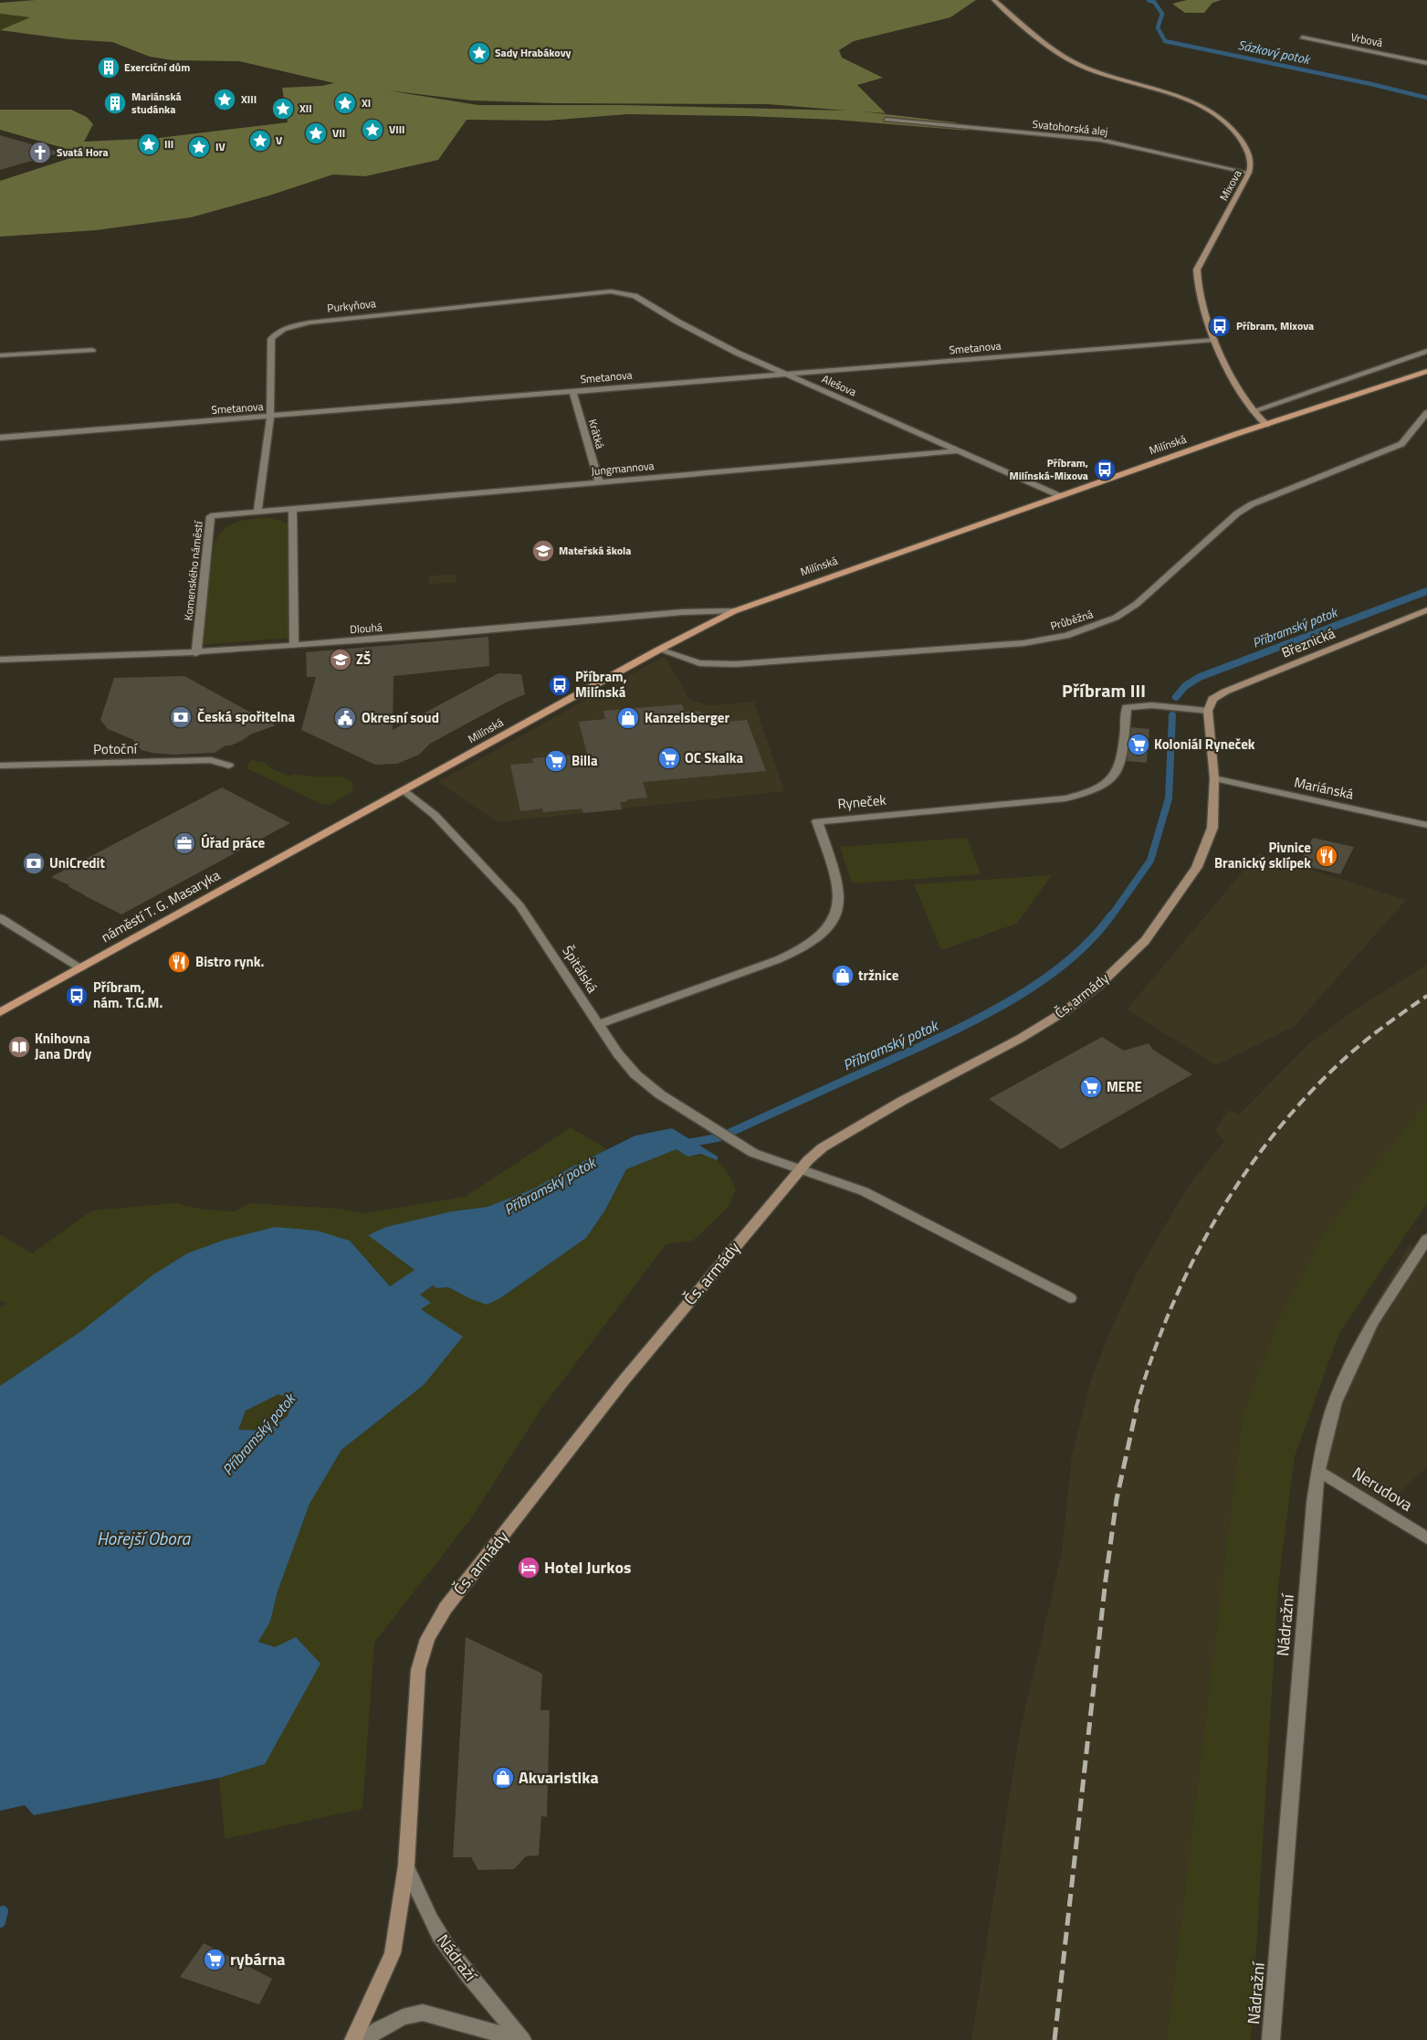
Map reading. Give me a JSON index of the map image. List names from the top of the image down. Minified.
{"streets":{"main road":["Milínská","náměstí T. G. Masaryka"],"street":["Vrbová","Svatohorská alej","Mixova","Purkyňova","Smetanova","Alešova","Krátká","Jungmannova","Komenského náměstí","Průběžná","Dlouhá","Březnická","Potoční","Mariánská","Ryneček","Špitálská","Čs. armády","Nerudova","Nádražní","Nádraží"]},"crossings":[["Svatohorská alej","Mixova"],["Mixova","Smetanova"],["Mixova","Milínská"],["Purkyňova","Smetanova"],["Purkyňova","Alešova"],["Purkyňova","Komenského náměstí"],["Smetanova","Alešova"],["Smetanova","Krátká"],["Alešova","Milínská"],["Alešova","Jungmannova"],["Krátká","Jungmannova"],["Milínská","Průběžná"],["Milínská","Dlouhá"],["Milínská","náměstí T. G. Masaryka"],["Milínská","Špitálská"],["Jungmannova","Komenského náměstí"],["Komenského náměstí","Dlouhá"],["Březnická","Ryneček"],["Březnická","Čs. armády"],["Mariánská","Čs. armády"],["Ryneček","Špitálská"],["Ryneček","Čs. armády"],["Špitálská","Čs. armády"],["Čs. armády","Nádraží"],["Nerudova","Nádražní"]],"districts":["Příbram III"],"water":["Sázkový potok","Příbramský potok","Hořejší Obora"],"places":{"place":["Sady Hrabákovy","XIII","XI","XII","VIII","VII","V","III","IV"],"building":["Exerciční dům","Mariánská studánka"],"church":["Svatá Hora"],"bus stop":["Příbram, Mixova","Příbram, Milínská-Mixova","Příbram, Milínská","Příbram, nám. T.G.M."],"school or university":["Mateřská škola","ZŠ"],"bank":["Česká spořitelna","UniCredit"],"public building":["Okresní soud"],"shop":["Kanzelsberger","tržnice","Akvaristika"],"supermarket":["Koloniál Ryneček","OC Skalka","Billa","MERE","rybárna"],"office":["Úřad práce"],"restaurant":["Pivnice Branický sklípek","Bistro rynk."],"library":["Knihovna Jana Drdy"],"hotel":["Hotel Jurkos"]}}
